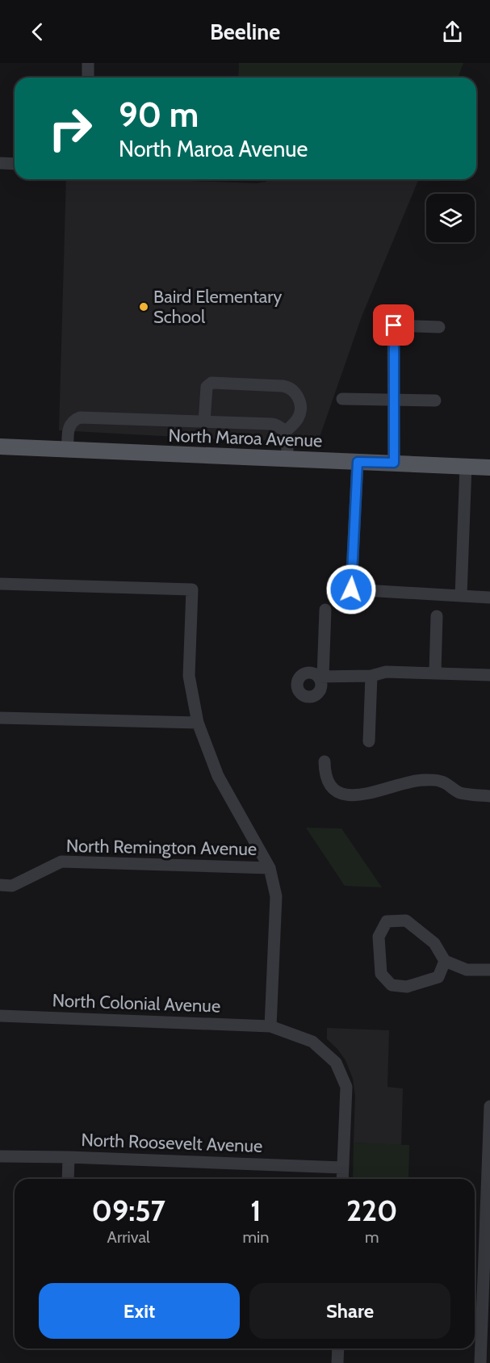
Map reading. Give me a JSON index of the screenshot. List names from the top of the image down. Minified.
{"streets":{"main road":["North Maroa Avenue"],"street":["North Remington Avenue","North Colonial Avenue","North Roosevelt Avenue"]},"crossings":[["North Colonial Avenue","North Roosevelt Avenue"]],"places":["Baird Elementary School"],"page":{"header":"Beeline","turn":["90 m","North Maroa Avenue"],"eta":["09:57","Arrival","1","min","220","m"],"buttons":["Exit","Share"]}}
